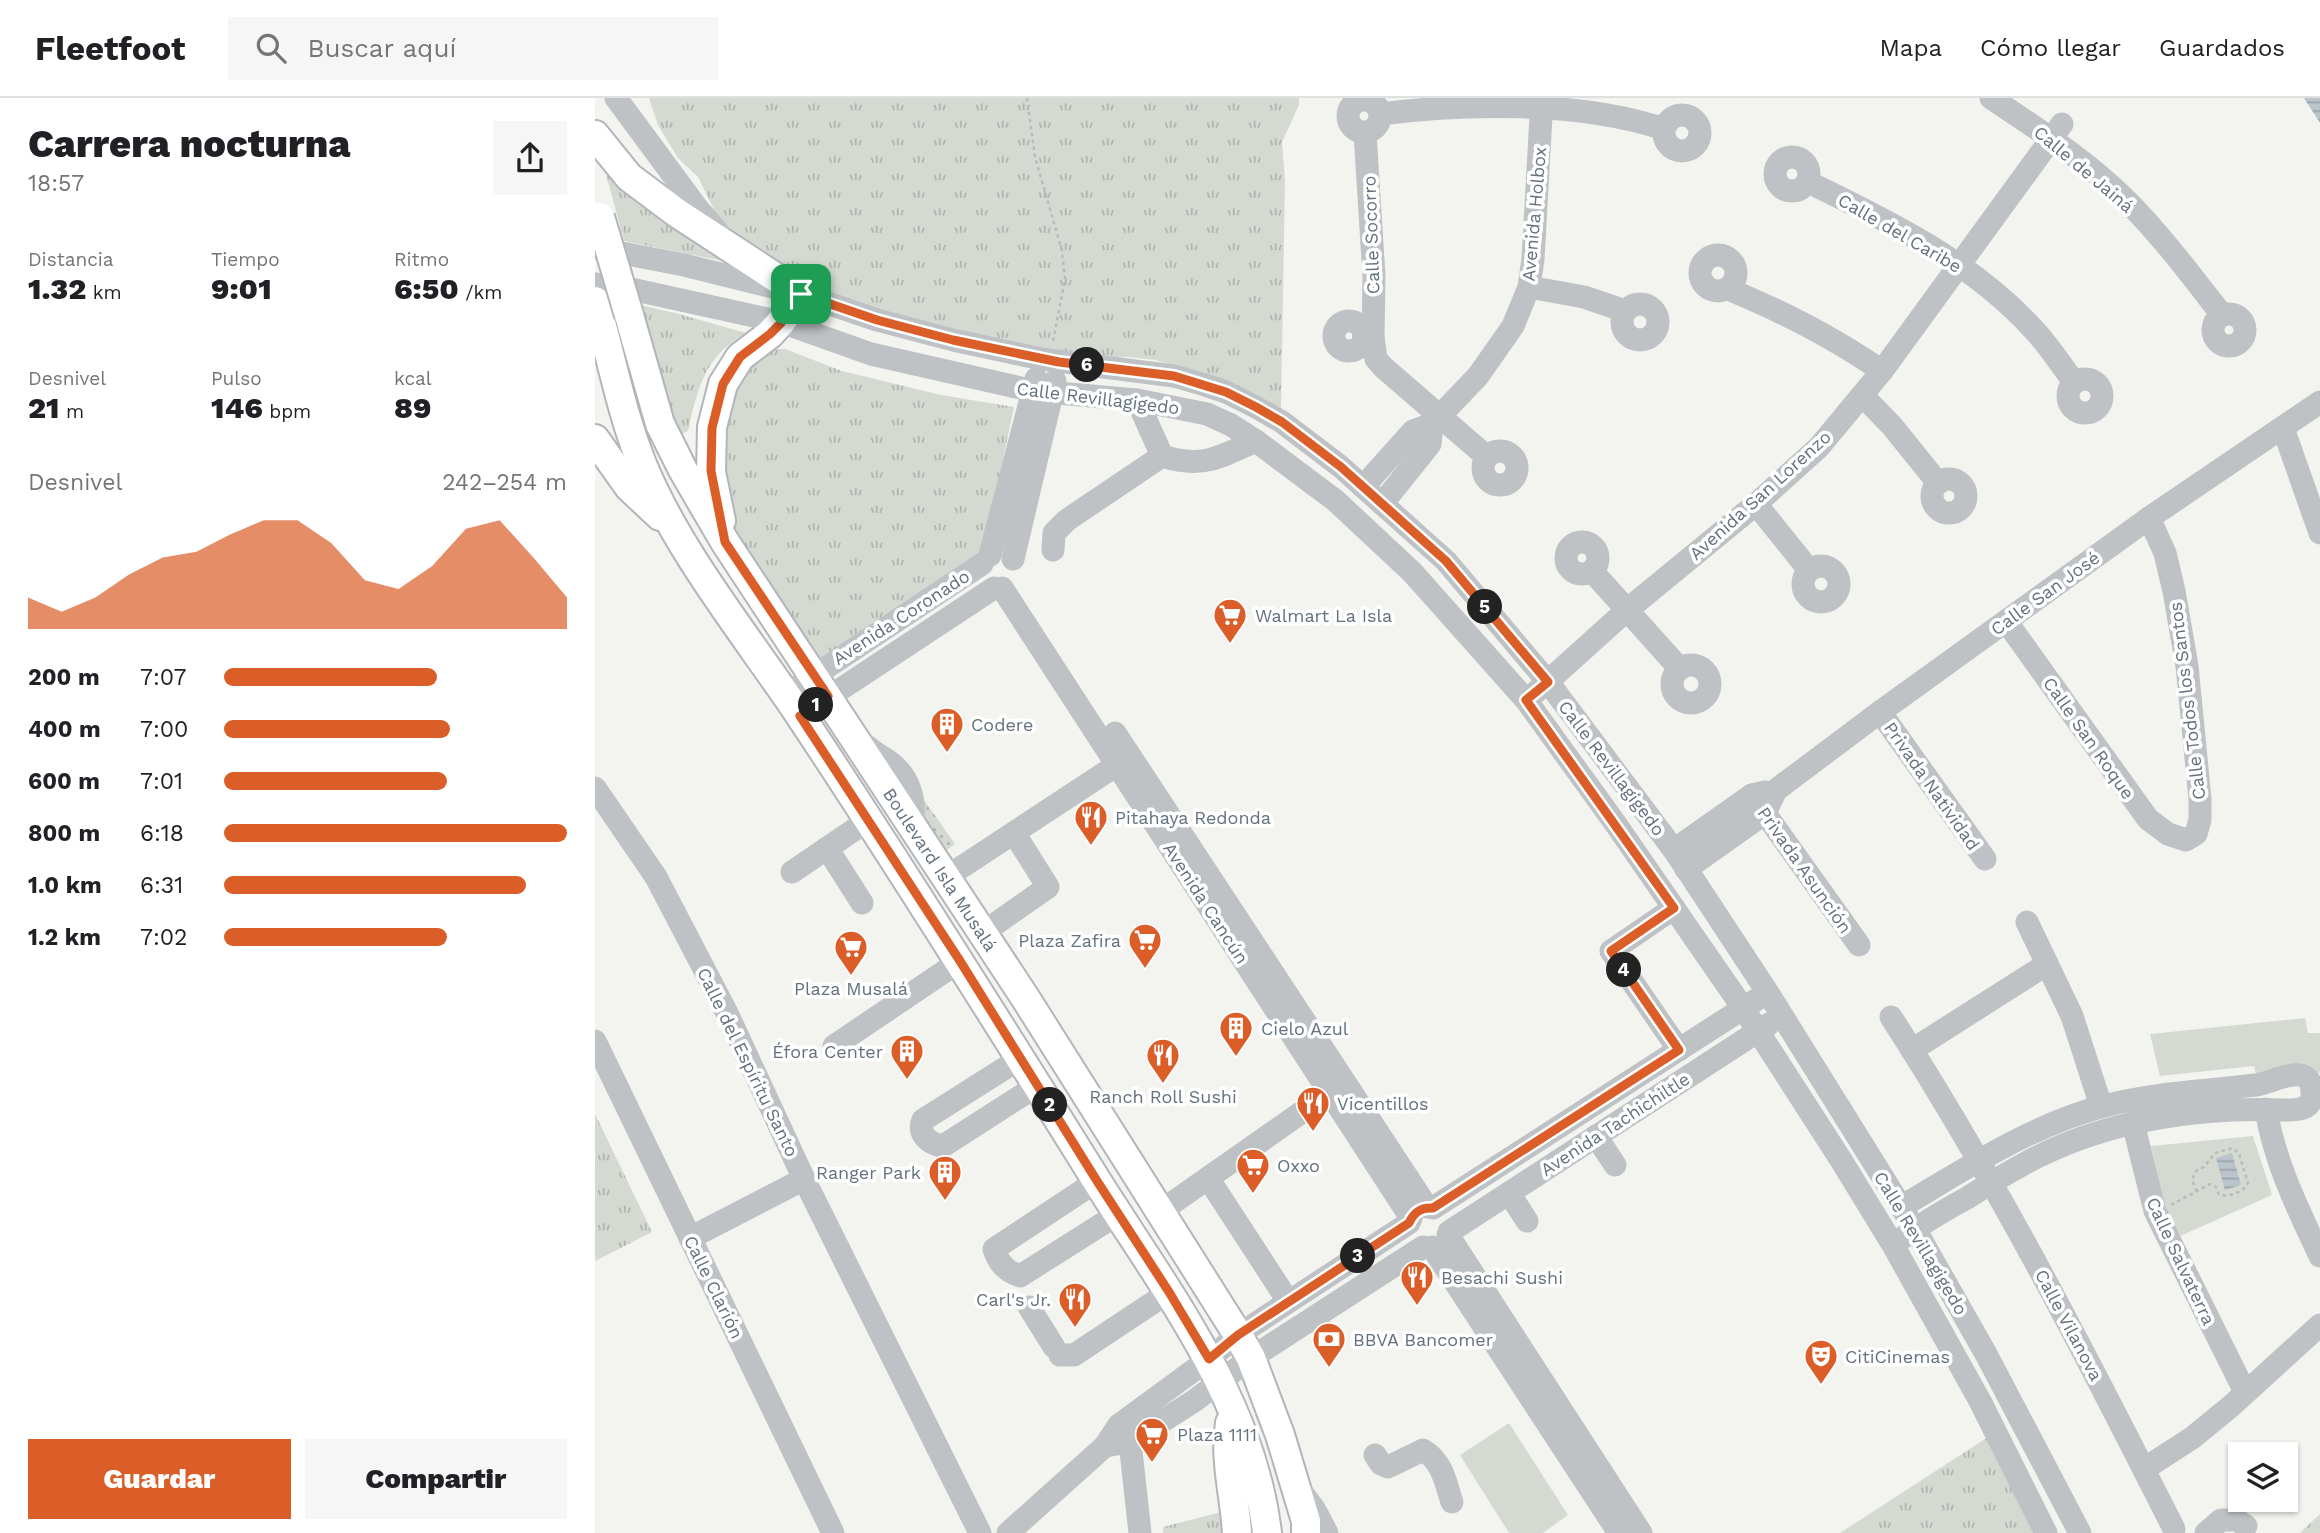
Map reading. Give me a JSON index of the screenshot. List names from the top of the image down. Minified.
{"streets":{"main road":["Boulevard Isla Musalá"],"street":["Calle de Jainá","Avenida Holbox","Calle del Caribe","Calle Socorro","Calle Revillagigedo","Avenida San Lorenzo","Calle San José","Avenida Coronado","Calle Todos los Santos","Calle San Roque","Privada Natividad","Privada Asunción","Avenida Cancún","Calle del Espíritu Santo","Avenida Tachichiltle","Calle Salvaterra","Calle Clarión","Calle Vilanova"]},"crossings":[["Calle de Jainá","Avenida San Lorenzo"],["Avenida Holbox","Calle Socorro"],["Avenida Holbox","Calle Revillagigedo"],["Calle del Caribe","Avenida San Lorenzo"],["Calle Revillagigedo","Avenida San Lorenzo"],["Calle Revillagigedo","Calle San José"],["Calle Revillagigedo","Avenida Tachichiltle"],["Calle San José","Calle Todos los Santos"],["Calle San José","Calle San Roque"],["Calle San José","Privada Natividad"],["Calle San José","Privada Asunción"],["Avenida Coronado","Boulevard Isla Musalá"],["Avenida Coronado","Avenida Cancún"],["Calle Todos los Santos","Calle San Roque"],["Boulevard Isla Musalá","Avenida Tachichiltle"],["Avenida Cancún","Avenida Tachichiltle"]],"places":{"supermarket":["Walmart La Isla","Plaza Zafira","Plaza Musalá","Oxxo","Plaza 1111"],"building":["Codere","Cielo Azul","Éfora Center","Ranger Park"],"restaurant":["Pitahaya Redonda","Ranch Roll Sushi","Vicentillos","Besachi Sushi","Carl's Jr."],"bank":["BBVA Bancomer"],"theatre":["CitiCinemas"]},"page":{"header":"Fleetfoot","search":"Buscar aquí","nav":["Mapa","Cómo llegar","Guardados"],"heading":["Carrera nocturna","18:57"],"stats":[["Distancia","1.32 km"],["Tiempo","9:01"],["Ritmo","6:50 /km"],["Desnivel","21 m"],["Pulso","146 bpm"],["kcal","89"]],"pins":["6","5","1","4","2","3"],"chart":["Desnivel","242–254 m"],"list":[{"name":"200 m","note":"7:07"},{"name":"400 m","note":"7:00"},{"name":"600 m","note":"7:01"},{"name":"800 m","note":"6:18"},{"name":"1.0 km","note":"6:31"},{"name":"1.2 km","note":"7:02"}],"buttons":["Guardar","Compartir"]}}
